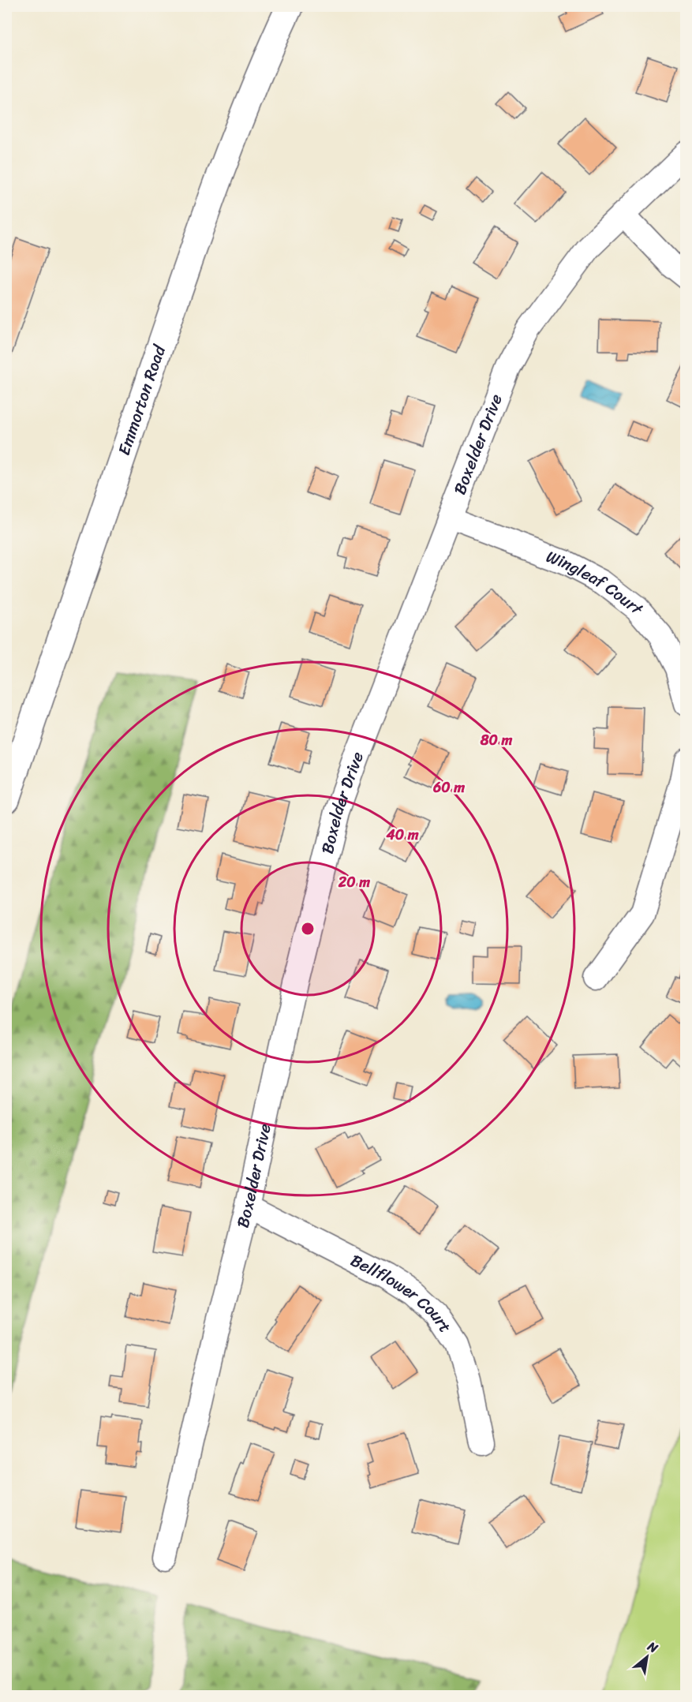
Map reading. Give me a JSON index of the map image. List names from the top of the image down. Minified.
{"streets":{"main road":["Emmorton Road"],"street":["Boxelder Drive","Wingleaf Court","Bellflower Court"]},"crossings":[["Boxelder Drive","Wingleaf Court"],["Boxelder Drive","Bellflower Court"]],"north":"top right","rings":["80 m","60 m","40 m","20 m"]}
